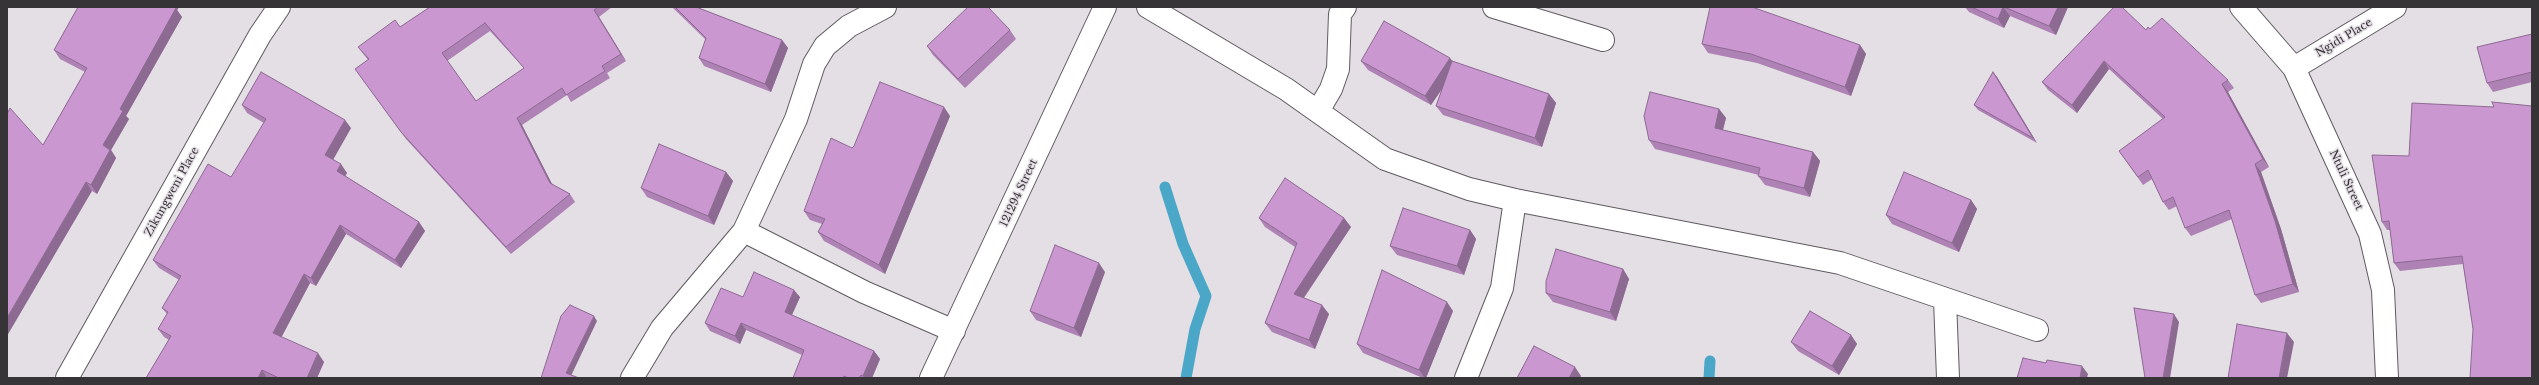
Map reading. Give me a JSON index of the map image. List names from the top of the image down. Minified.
{"streets":{"street":["Ngidi Place","Ntuli Street","Zikungweni Place","121294 Street"]},"crossings":[["Ngidi Place","Ntuli Street"]]}
